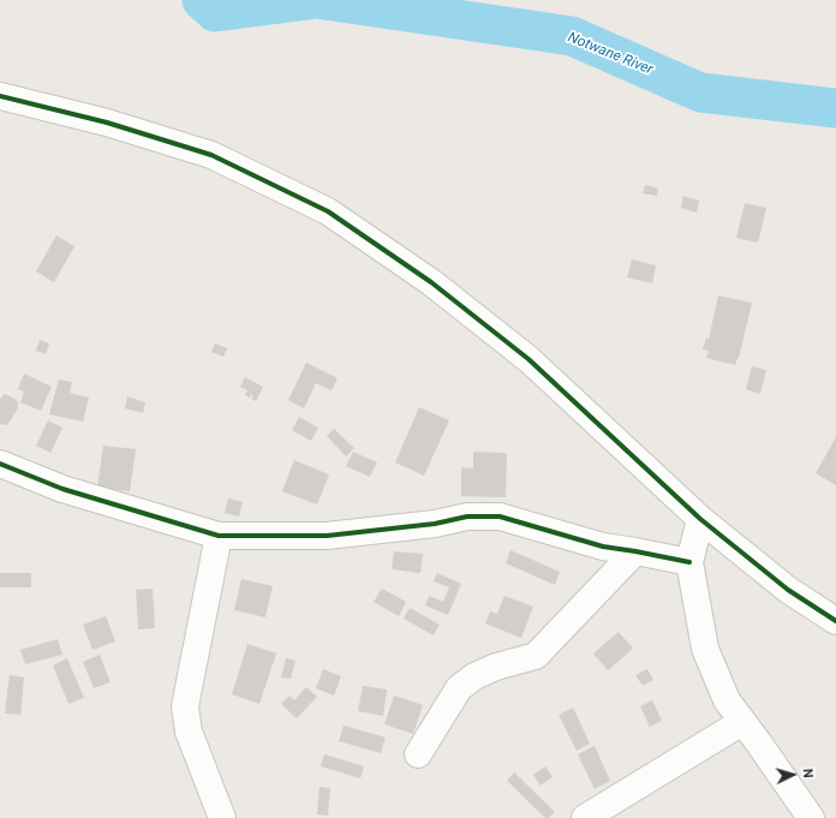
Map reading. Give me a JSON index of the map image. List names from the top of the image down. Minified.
{"water":["Notwane River"],"north":"right"}
